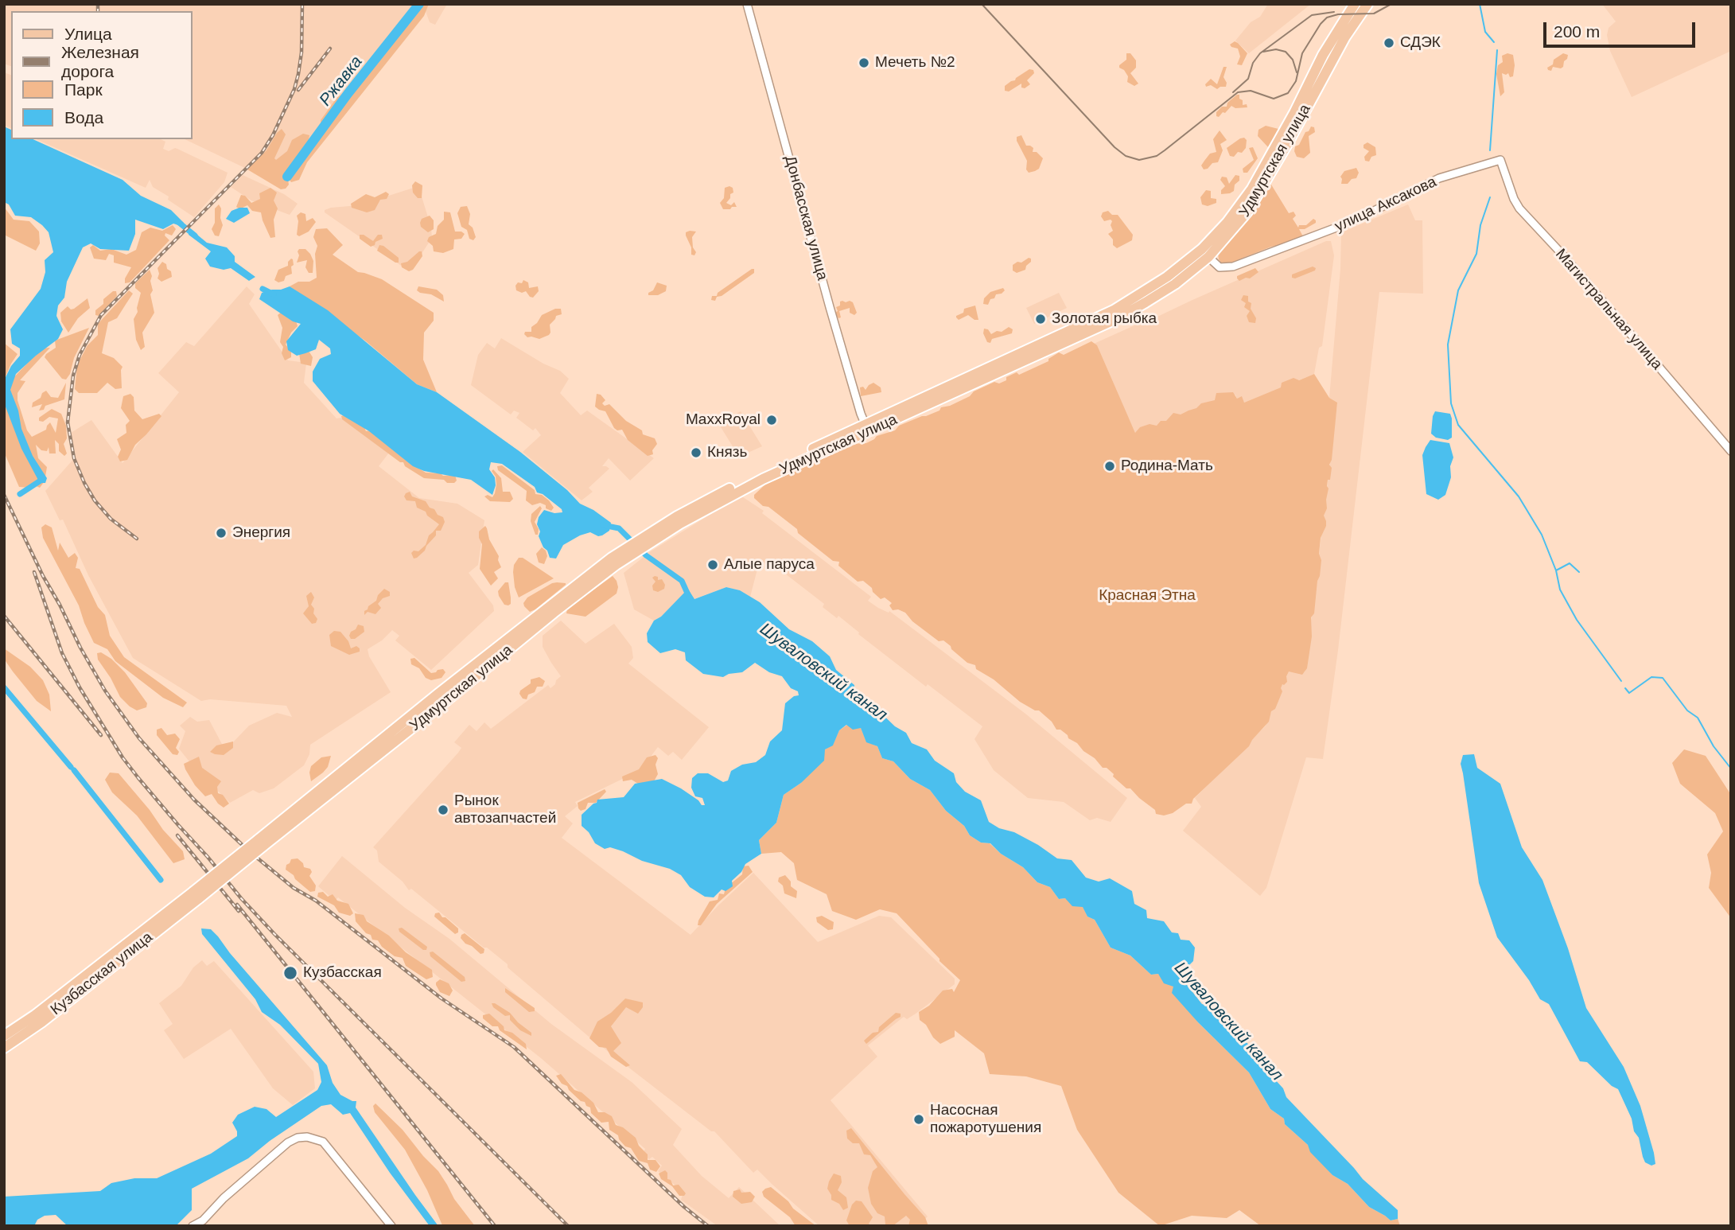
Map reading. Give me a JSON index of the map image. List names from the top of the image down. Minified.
{"streets":{"main road":["Удмуртская улица","Кузбасская улица"],"street":["улица Аксакова","Донбасская улица","Магистральная улица"]},"crossings":[["Удмуртская улица","улица Аксакова"],["Удмуртская улица","Донбасская улица"],["Удмуртская улица","Кузбасская улица"],["улица Аксакова","Магистральная улица"]],"water":["Ржавка","Шуваловский канал"],"parks":["Красная Этна"],"places":["СДЭК","Мечеть №2","Золотая рыбка","MaxxRoyal","Князь","Родина-Мать","Энергия","Алые паруса","Рынок автозапчастей","Кузбасская","Насосная пожаротушения"],"legend":["Улица","Железная дорога","Парк","Вода"],"scale_bar":"200 m"}
